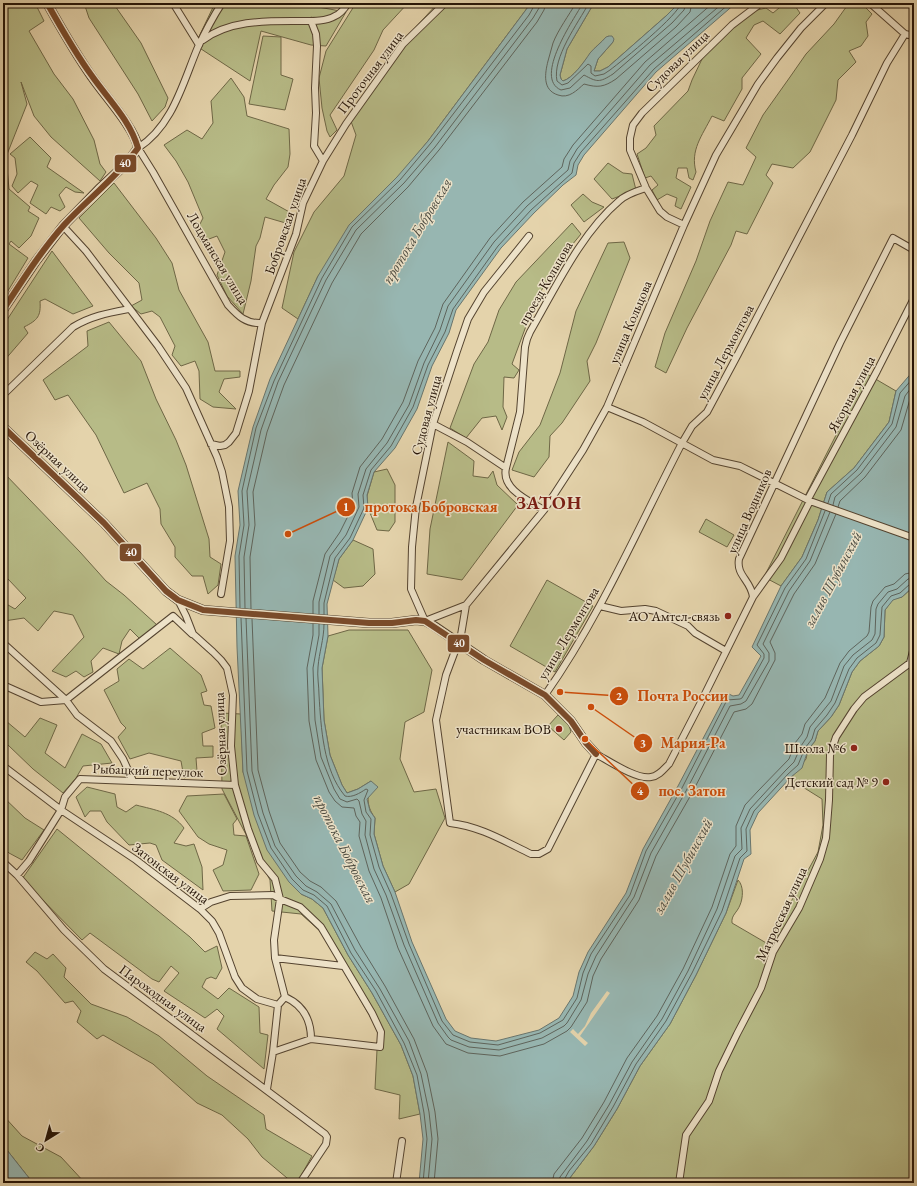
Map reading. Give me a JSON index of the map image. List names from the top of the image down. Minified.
{"streets":{"street":["Судовая улица","Проточная улица","Бобровская улица","Лоцманская улица","проезд Кольцова","улица Кольцова","улица Лермонтова","Якорная улица","Озёрная улица","улица Водников","Рыбацкий переулок","Затонская улица","Матросская улица","Пароходная улица"]},"crossings":[["Судовая улица","проезд Кольцова"],["Судовая улица","улица Кольцова"],["Судовая улица","Озёрная улица"],["Проточная улица","Бобровская улица"],["Бобровская улица","Лоцманская улица"],["улица Кольцова","Озёрная улица"],["Якорная улица","улица Водников"],["Озёрная улица","Рыбацкий переулок"],["Рыбацкий переулок","Затонская улица"],["Рыбацкий переулок","Пароходная улица"]],"districts":["ЗАТОН"],"water":["протока Бобровская","залив Шубинский"],"places":["протока Бобровская","АО Амтел-связь","Почта России","Мария-Ра","участникам ВОВ","пос. Затон","Школа №6","Детский сад № 9"],"lines":["transit line 40"],"north":"bottom left"}
